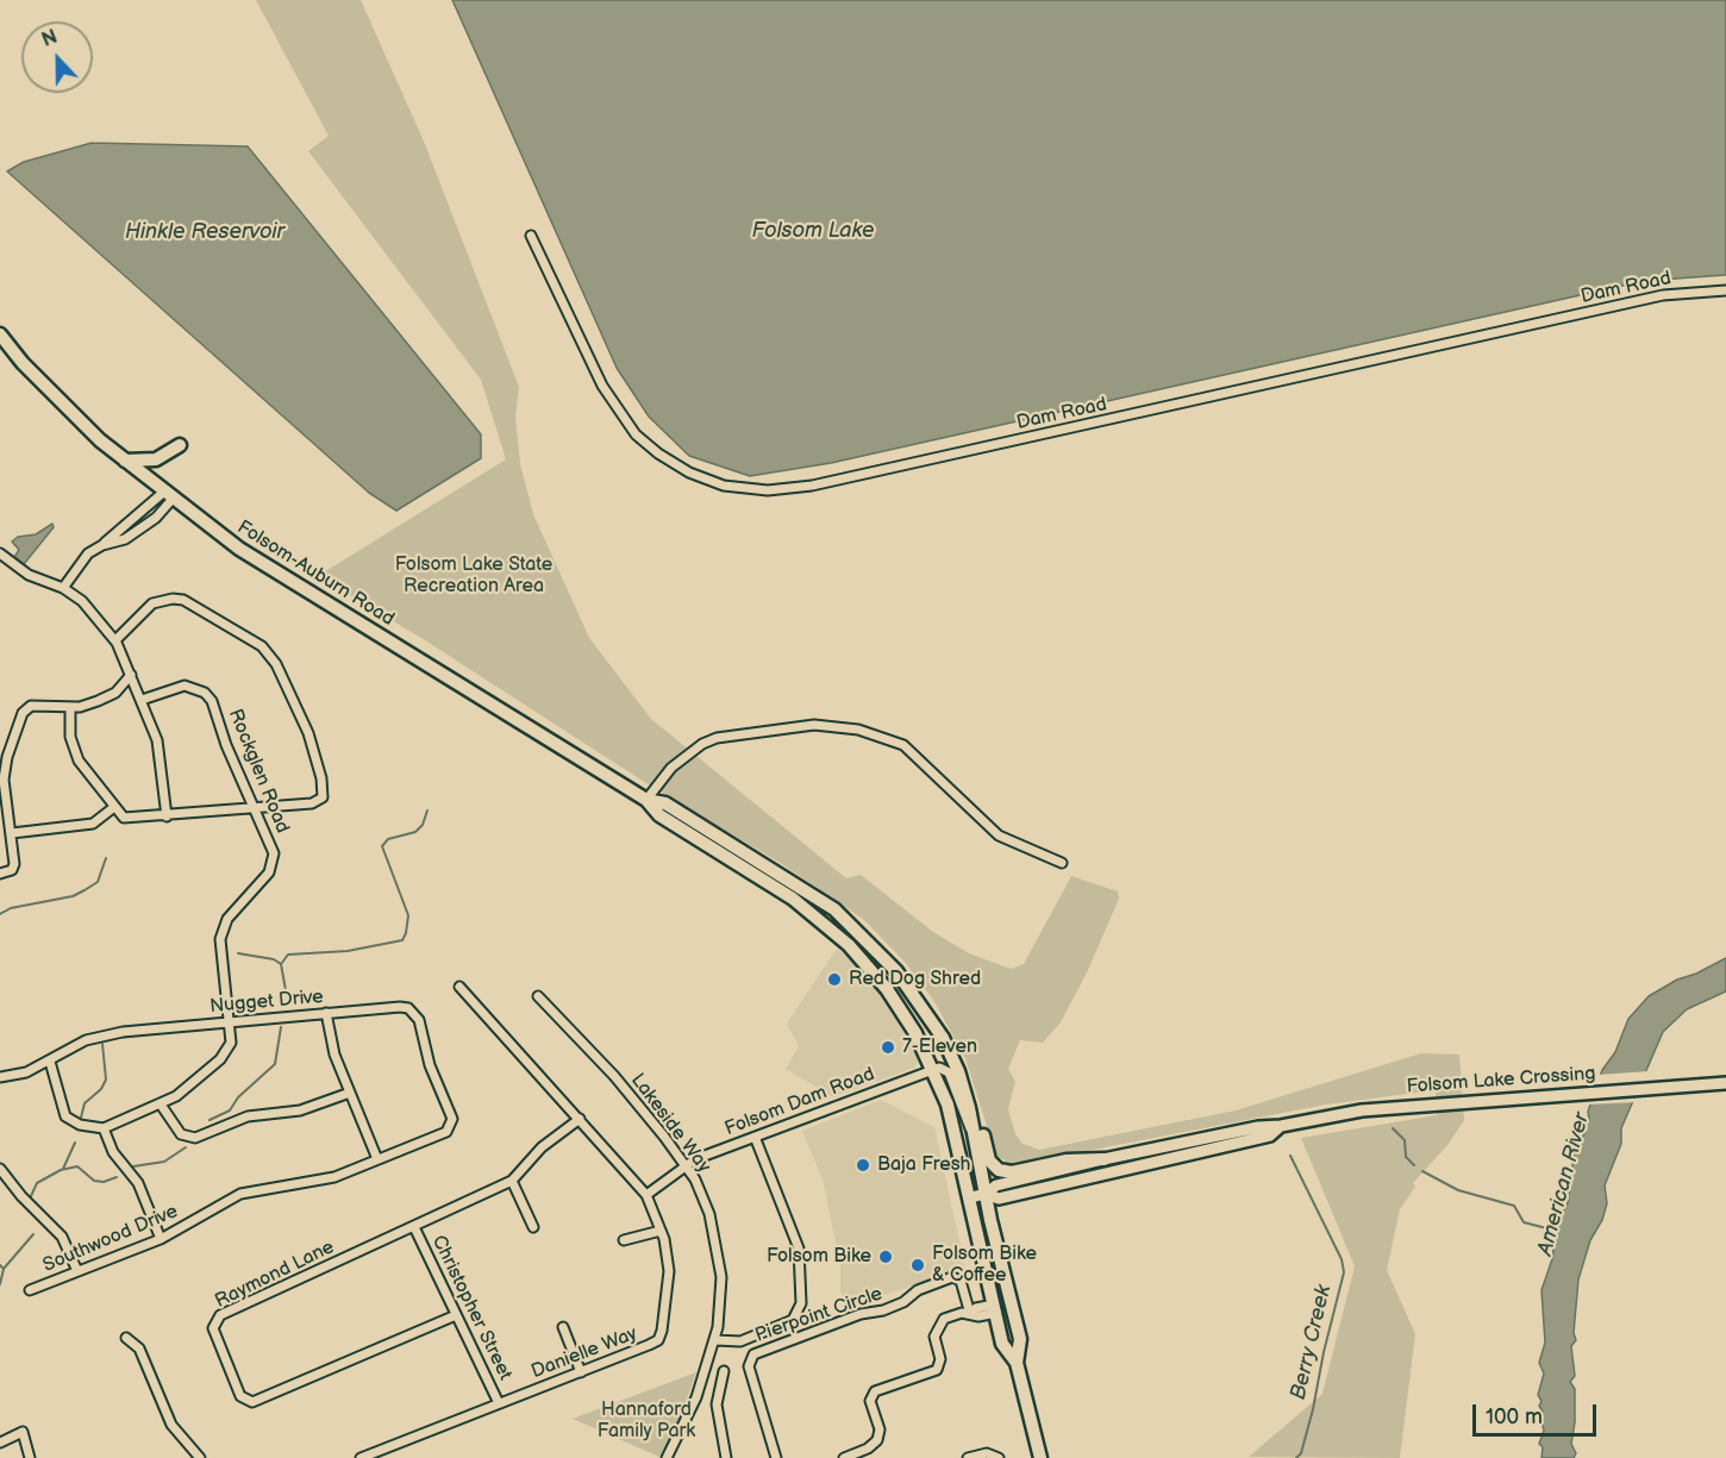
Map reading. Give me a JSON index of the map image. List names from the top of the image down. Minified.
{"streets":{"main road":["Folsom-Auburn Road","Folsom Lake Crossing"],"street":["Dam Road","Rockglen Road","Nugget Drive","Folsom Dam Road","Lakeside Way","Southwood Drive","Raymond Lane","Christopher Street","Pierpoint Circle","Danielle Way"]},"crossings":[["Folsom-Auburn Road","Folsom Lake Crossing"],["Folsom-Auburn Road","Folsom Dam Road"],["Rockglen Road","Nugget Drive"],["Nugget Drive","Southwood Drive"],["Folsom Dam Road","Lakeside Way"],["Folsom Dam Road","Danielle Way"],["Raymond Lane","Christopher Street"],["Raymond Lane","Danielle Way"],["Christopher Street","Danielle Way"]],"water":["Folsom Lake","Hinkle Reservoir","American River","Berry Creek"],"parks":["Folsom Lake State Recreation Area","Hannaford Family Park"],"places":["Red Dog Shred","7-Eleven","Baja Fresh","Folsom Bike","Folsom Bike & Coffee"],"scale_bar":"100 m","north":"top"}
